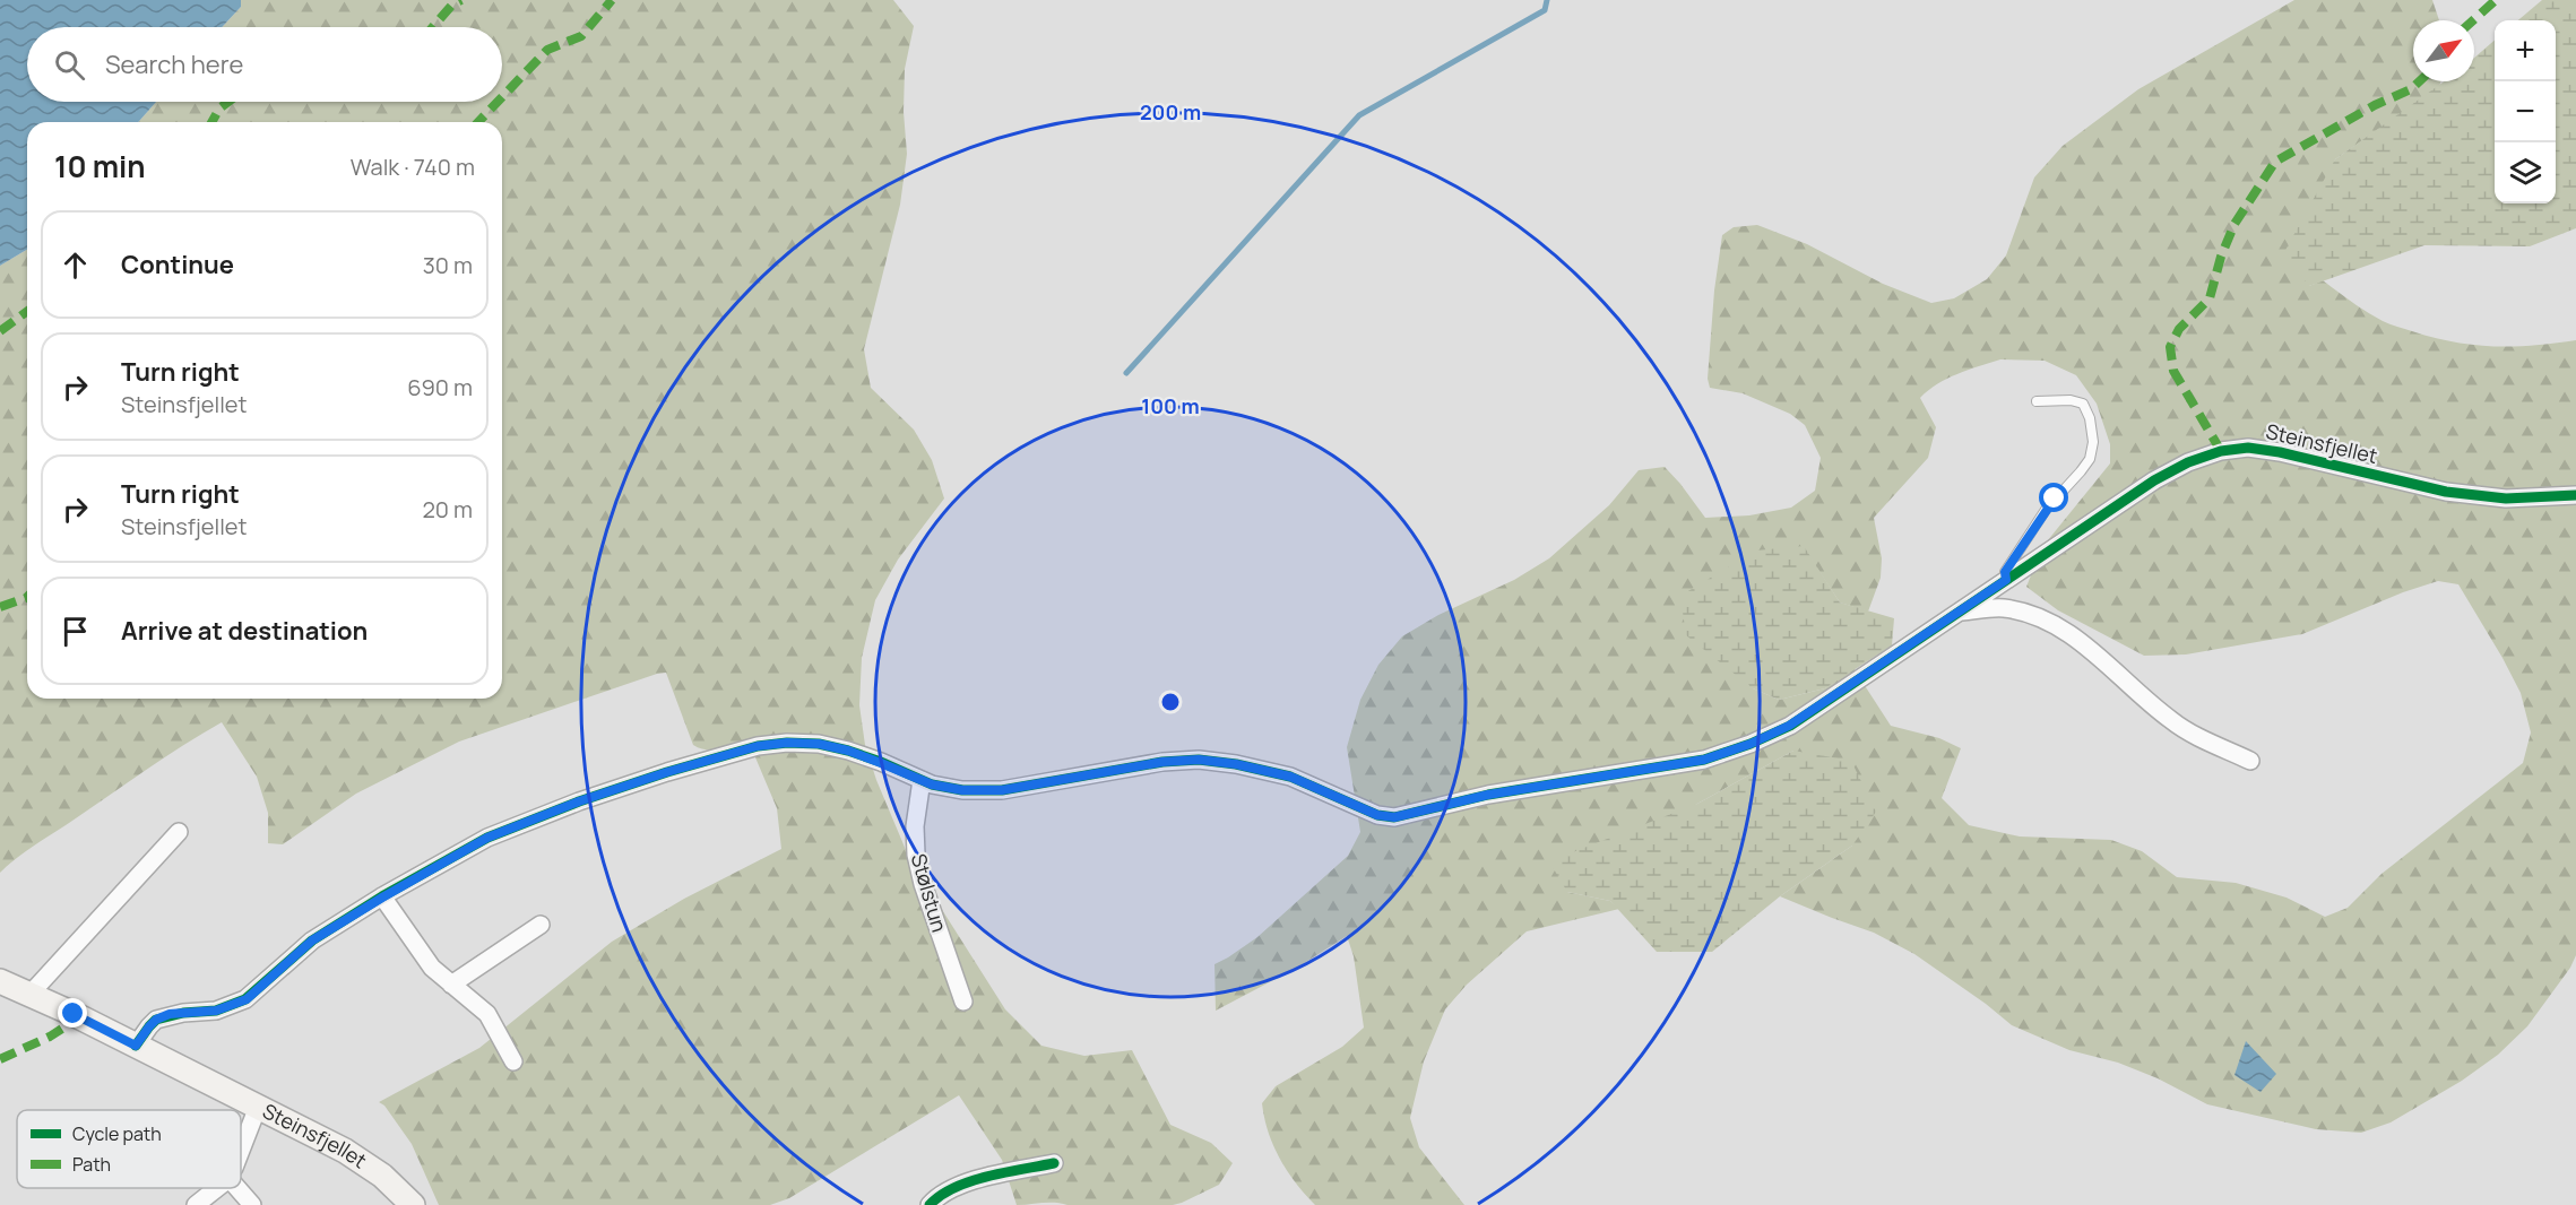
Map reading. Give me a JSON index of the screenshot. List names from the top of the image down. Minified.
{"streets":{"street":["Steinsfjellet","Stølstun"]},"crossings":[["Steinsfjellet","Stølstun"]],"legend":["Cycle path","Path"],"north":"top right","page":{"map_buttons":["+","−"],"search":"Search here","heading":["10 min","Walk · 740 m"],"list":[["Continue","30 m"],["Turn right","Steinsfjellet","690 m"],["Turn right","Steinsfjellet","20 m"],"Arrive at destination"]},"rings":["200 m","100 m"]}
